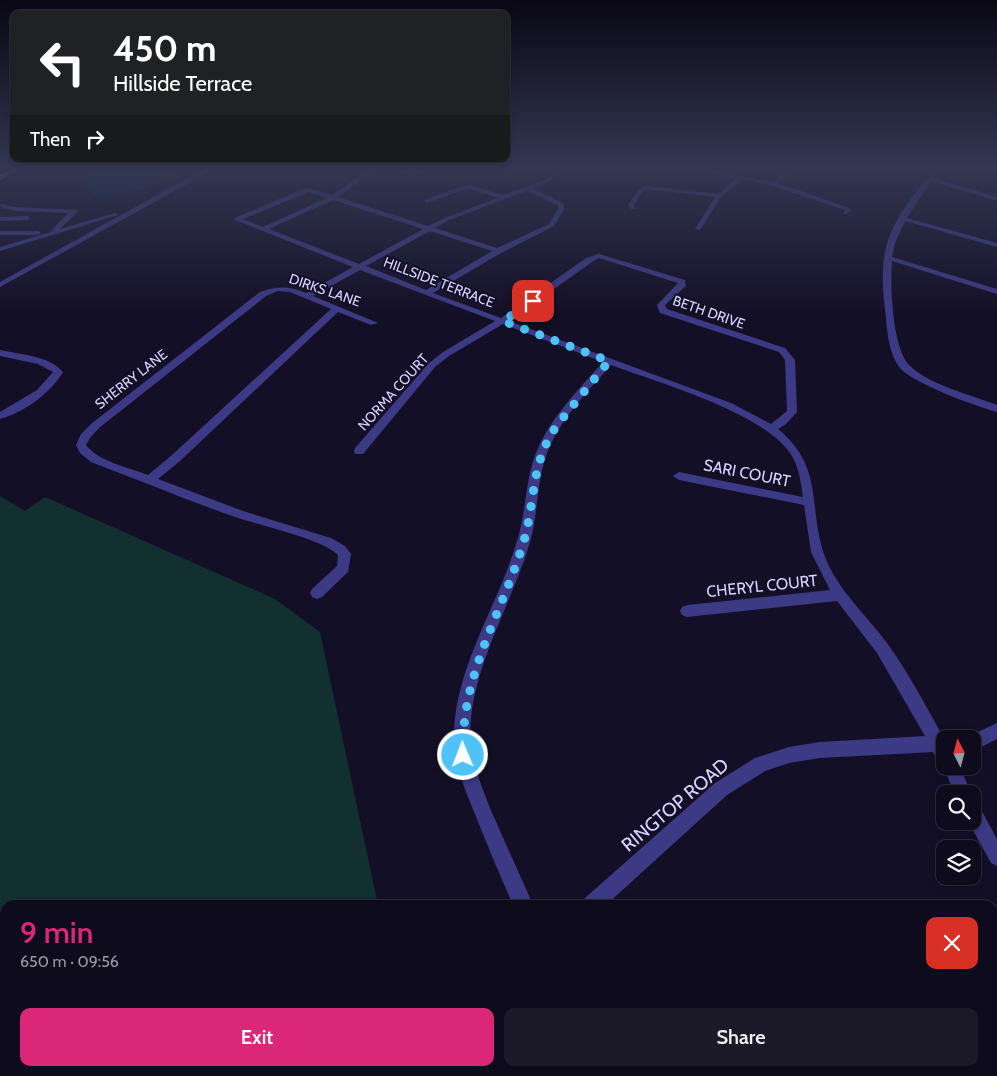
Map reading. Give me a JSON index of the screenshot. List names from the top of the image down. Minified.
{"streets":{"street":["HILLSIDE TERRACE","DIRKS LANE","BETH DRIVE","SHERRY LANE","NORMA COURT","SARI COURT","CHERYL COURT","RINGTOP ROAD"]},"crossings":[["HILLSIDE TERRACE","BETH DRIVE"],["HILLSIDE TERRACE","NORMA COURT"],["HILLSIDE TERRACE","SARI COURT"],["HILLSIDE TERRACE","CHERYL COURT"],["DIRKS LANE","SHERRY LANE"],["BETH DRIVE","NORMA COURT"]],"north":"top","page":{"turn":["450 m","Hillside Terrace"],"then":"Then","heading":["9 min","650 m · 09:56"],"buttons":["Exit","Share"]}}
